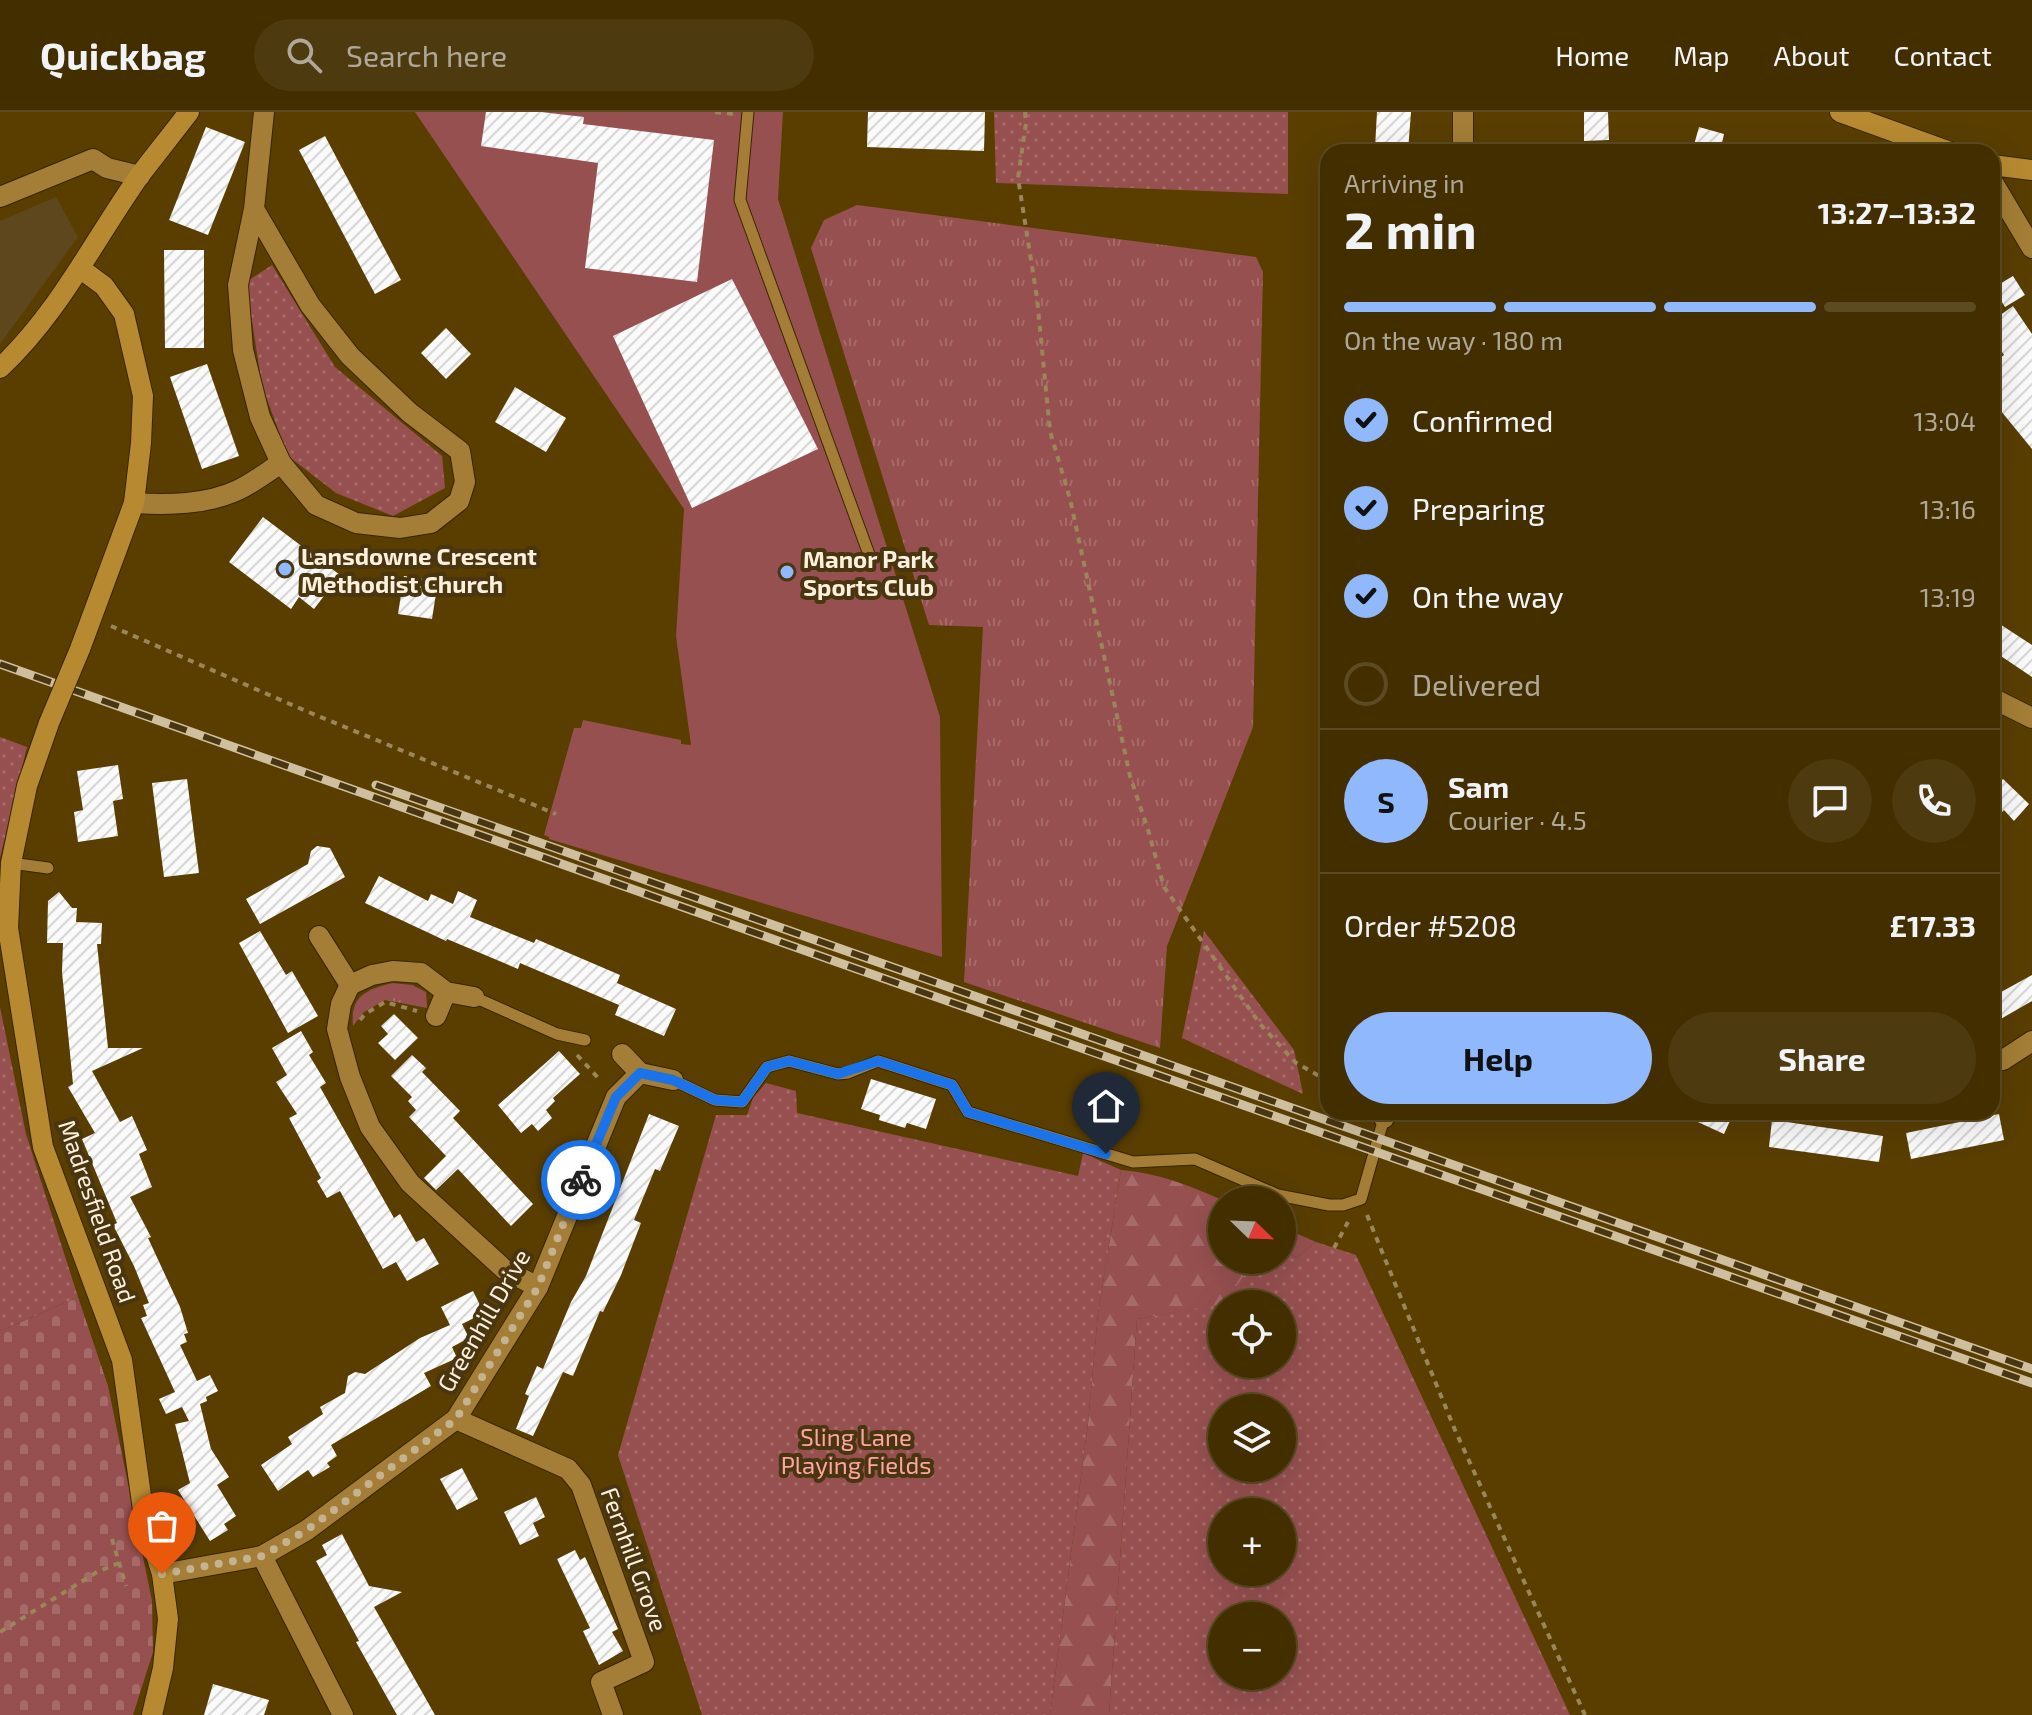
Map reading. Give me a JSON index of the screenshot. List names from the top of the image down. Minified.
{"streets":{"street":["Madresfield Road","Greenhill Drive","Fernhill Grove"]},"crossings":[["Madresfield Road","Greenhill Drive"],["Greenhill Drive","Fernhill Grove"]],"parks":["Sling Lane Playing Fields"],"places":["Lansdowne Crescent Methodist Church","Manor Park Sports Club"],"north":"bottom right","page":{"header":"Quickbag","search":"Search here","nav":["Home","Map","About","Contact"],"heading":["2 min","Arriving in","13:27–13:32"],"panel":["Sam","Courier · 4.5","Order #5208","£17.33"],"bar":"On the way · 180 m","list":[["Confirmed","13:04"],["Preparing","13:16"],["On the way","13:19"],"Delivered"],"round":"S","buttons":["Help","Share"],"map_buttons":["+","−"]}}
